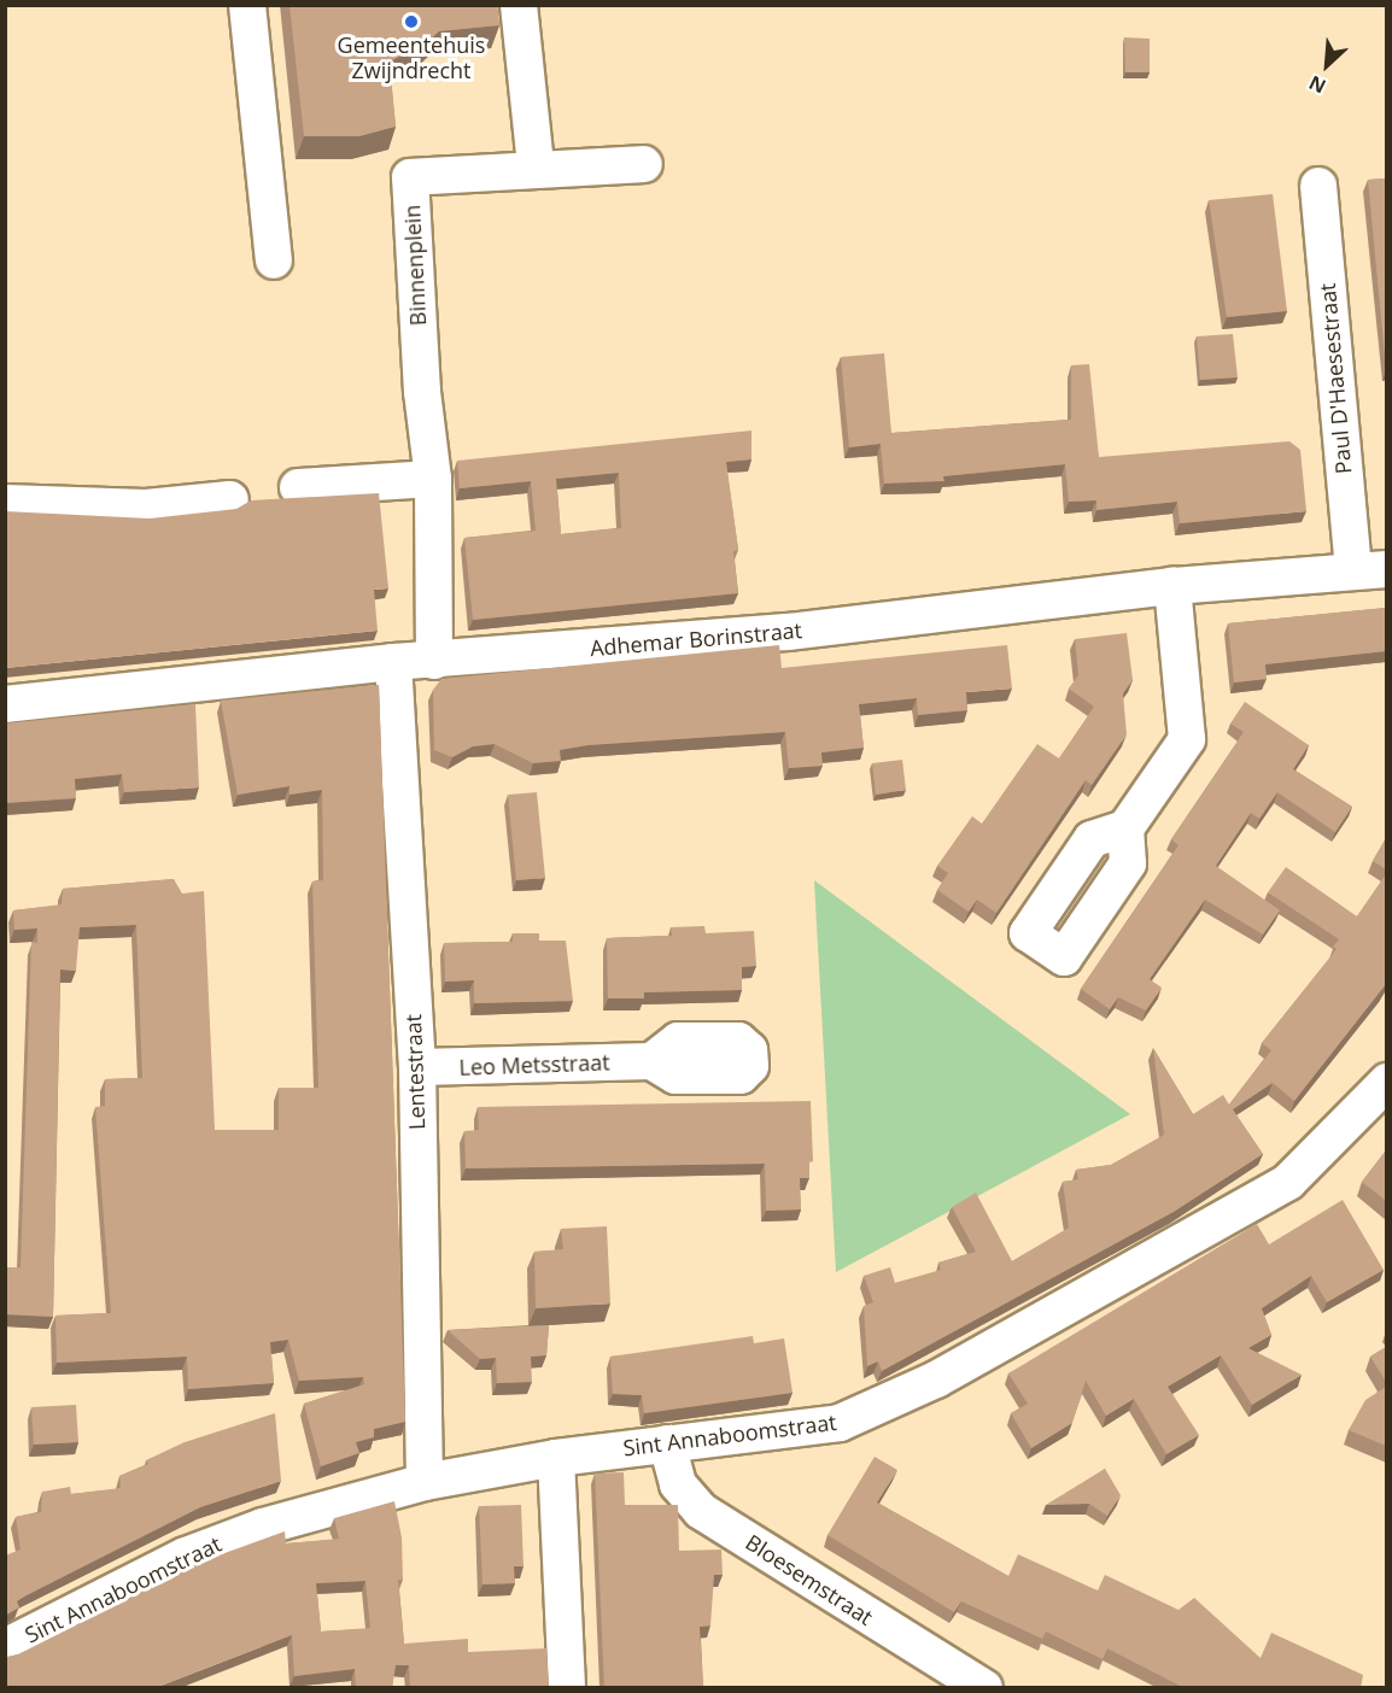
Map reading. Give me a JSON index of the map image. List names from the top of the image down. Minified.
{"streets":{"street":["Binnenplein","Paul D'Haesestraat","Adhemar Borinstraat","Leo Metsstraat","Lentestraat","Sint Annaboomstraat","Bloesemstraat"]},"crossings":[["Binnenplein","Adhemar Borinstraat"],["Paul D'Haesestraat","Adhemar Borinstraat"],["Adhemar Borinstraat","Lentestraat"],["Leo Metsstraat","Lentestraat"],["Lentestraat","Sint Annaboomstraat"],["Sint Annaboomstraat","Bloesemstraat"]],"places":["Gemeentehuis Zwijndrecht"],"north":"bottom left"}
